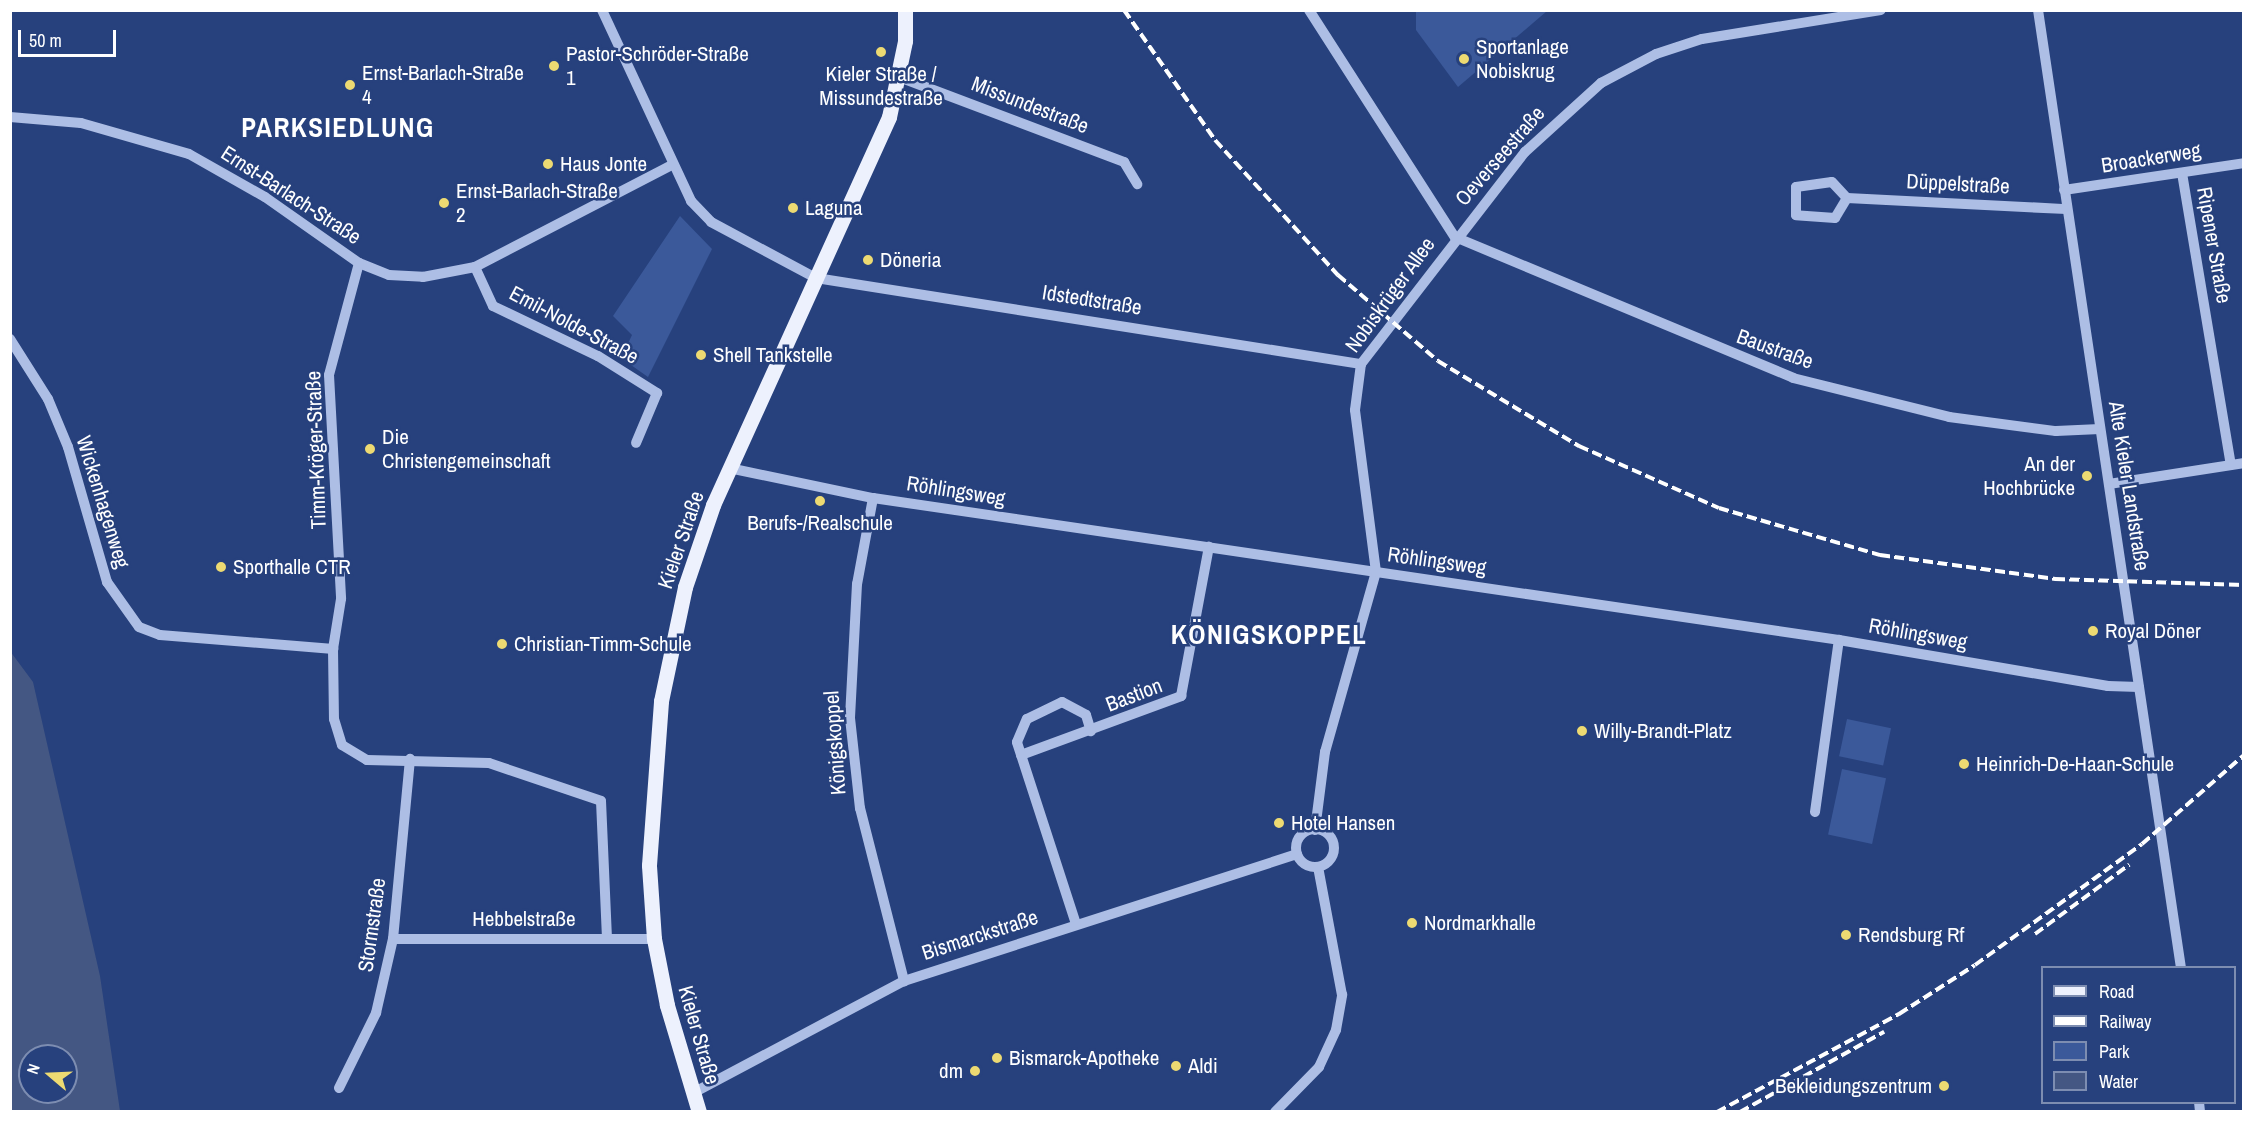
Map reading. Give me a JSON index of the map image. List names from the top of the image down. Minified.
{"streets":{"main road":["Kieler Straße"],"street":["Missundestraße","Oeverseestraße","Broackerweg","Düppelstraße","Ernst-Barlach-Straße","Ripener Straße","Nobiskrüger Allee","Idstedtstraße","Emil-Nolde-Straße","Baustraße","Timm-Kröger-Straße","Alte Kieler Landstraße","Röhlingsweg","Wickenhagenweg","Bastion","Königskoppel","Hebbelstraße","Stormstraße","Bismarckstraße"]},"crossings":[["Missundestraße","Kieler Straße"],["Oeverseestraße","Nobiskrüger Allee"],["Oeverseestraße","Baustraße"],["Broackerweg","Ripener Straße"],["Broackerweg","Alte Kieler Landstraße"],["Düppelstraße","Alte Kieler Landstraße"],["Ernst-Barlach-Straße","Idstedtstraße"],["Ernst-Barlach-Straße","Emil-Nolde-Straße"],["Ernst-Barlach-Straße","Timm-Kröger-Straße"],["Nobiskrüger Allee","Idstedtstraße"],["Nobiskrüger Allee","Baustraße"],["Nobiskrüger Allee","Röhlingsweg"],["Idstedtstraße","Kieler Straße"],["Baustraße","Alte Kieler Landstraße"],["Timm-Kröger-Straße","Wickenhagenweg"],["Timm-Kröger-Straße","Stormstraße"],["Alte Kieler Landstraße","Röhlingsweg"],["Röhlingsweg","Kieler Straße"],["Röhlingsweg","Bastion"],["Röhlingsweg","Königskoppel"],["Kieler Straße","Hebbelstraße"],["Kieler Straße","Bismarckstraße"],["Bastion","Bismarckstraße"],["Königskoppel","Bismarckstraße"],["Hebbelstraße","Stormstraße"]],"districts":["PARKSIEDLUNG","KÖNIGSKOPPEL"],"places":["Kieler Straße / Missundestraße","Sportanlage Nobiskrug","Pastor-Schröder-Straße 1","Ernst-Barlach-Straße 4","Haus Jonte","Ernst-Barlach-Straße 2","Laguna","Döneria","Shell Tankstelle","Die Christengemeinschaft","An der Hochbrücke","Berufs-/Realschule","Sporthalle CTR","Royal Döner","Christian-Timm-Schule","Willy-Brandt-Platz","Heinrich-De-Haan-Schule","Hotel Hansen","Nordmarkhalle","Rendsburg Rf","Bismarck-Apotheke","Aldi","dm","Bekleidungszentrum"],"legend":["Road","Railway","Park","Water"],"scale_bar":"50 m","north":"left"}
